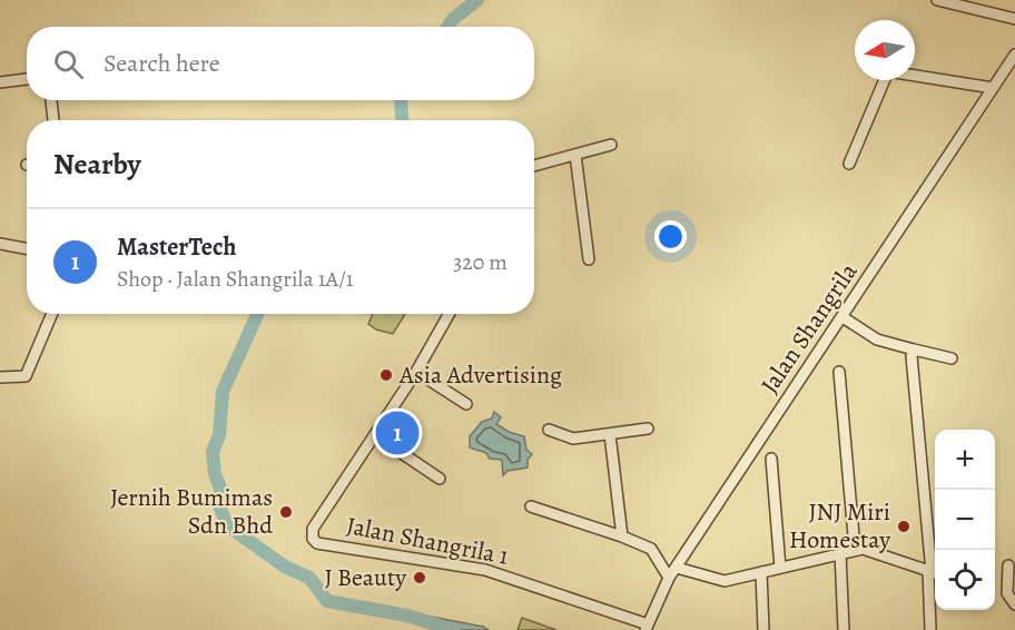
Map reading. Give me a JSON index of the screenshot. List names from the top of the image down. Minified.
{"streets":{"street":["Jalan Shangrila","Jalan Shangrila 1"]},"crossings":[["Jalan Shangrila","Jalan Shangrila 1"]],"places":["Asia Advertising","Jernih Bumimas Sdn Bhd","JNJ Miri Homestay","J Beauty"],"north":"left","page":{"search":"Search here","heading":"Nearby","list":[{"mark":"1","name":"MasterTech","note":"Shop · Jalan Shangrila 1A/1","value":"320 m"}],"pins":"1","map_buttons":["+","−"]}}
